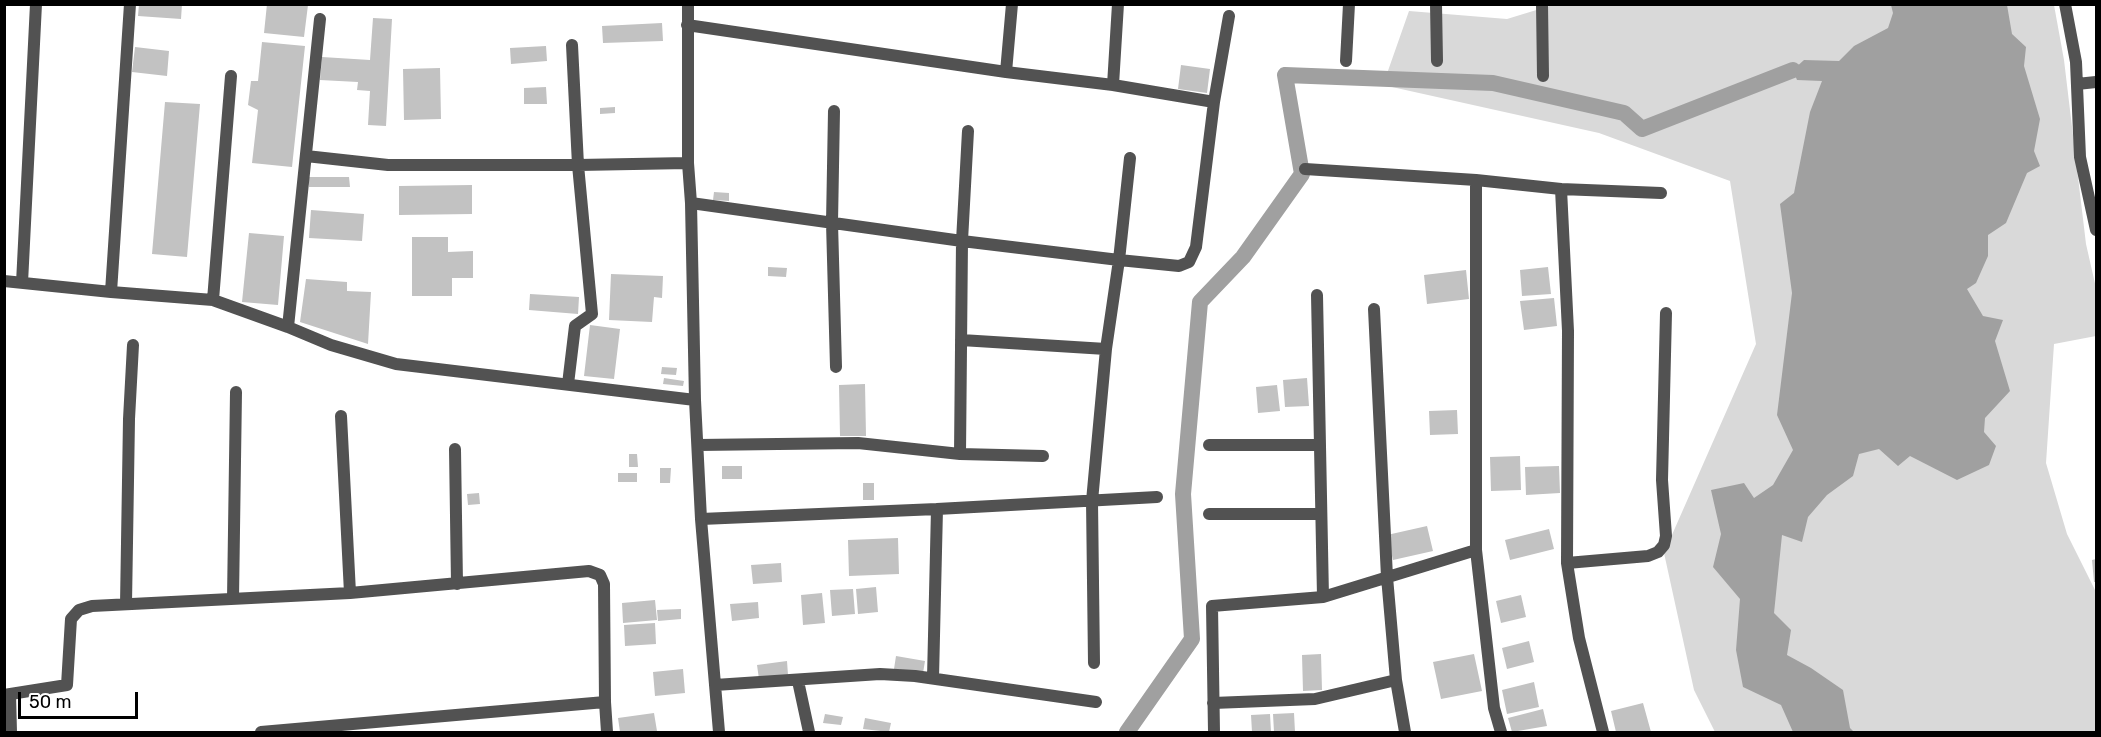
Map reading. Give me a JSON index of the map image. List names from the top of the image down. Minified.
{"scale_bar":"50 m"}
